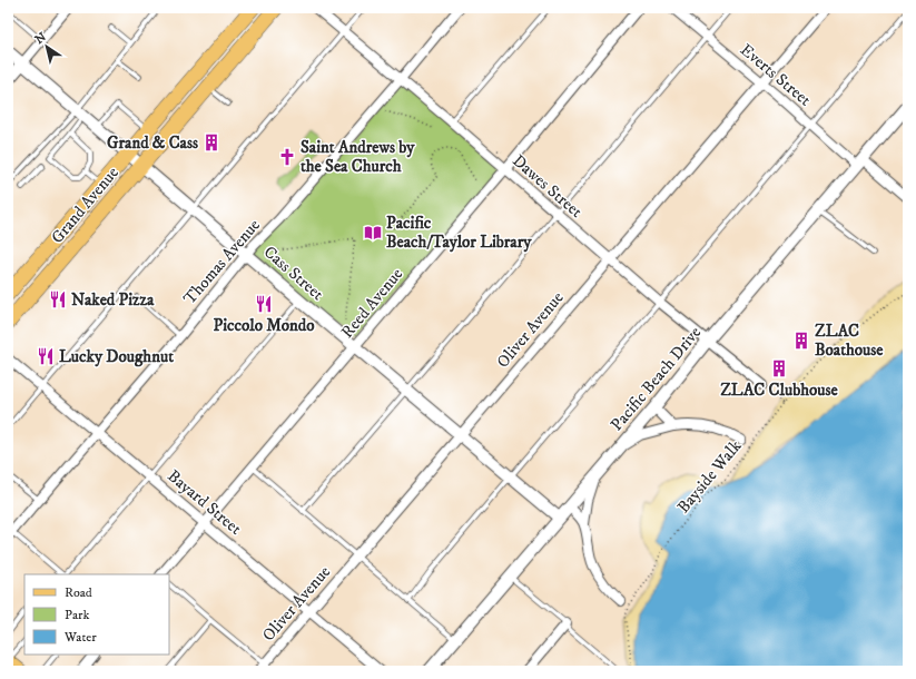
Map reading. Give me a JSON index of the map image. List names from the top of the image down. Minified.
{"streets":{"main road":["Grand Avenue"],"street":["Everts Street","Dawes Street","Thomas Avenue","Cass Street","Reed Avenue","Oliver Avenue","Pacific Beach Drive","Bayard Street"],"path":["Bayside Walk"]},"crossings":[["Everts Street","Oliver Avenue"],["Everts Street","Pacific Beach Drive"],["Dawes Street","Thomas Avenue"],["Dawes Street","Reed Avenue"],["Dawes Street","Oliver Avenue"],["Dawes Street","Pacific Beach Drive"],["Grand Avenue","Cass Street"],["Thomas Avenue","Cass Street"],["Thomas Avenue","Bayard Street"],["Cass Street","Reed Avenue"],["Cass Street","Oliver Avenue"],["Cass Street","Pacific Beach Drive"],["Reed Avenue","Bayard Street"],["Oliver Avenue","Bayard Street"]],"places":{"building":["Grand & Cass","ZLAC Boathouse","ZLAC Clubhouse"],"church":["Saint Andrews by the Sea Church"],"library":["Pacific Beach/Taylor Library"],"restaurant":["Naked Pizza","Piccolo Mondo","Lucky Doughnut"]},"legend":["Road","Park","Water"],"north":"top left"}
